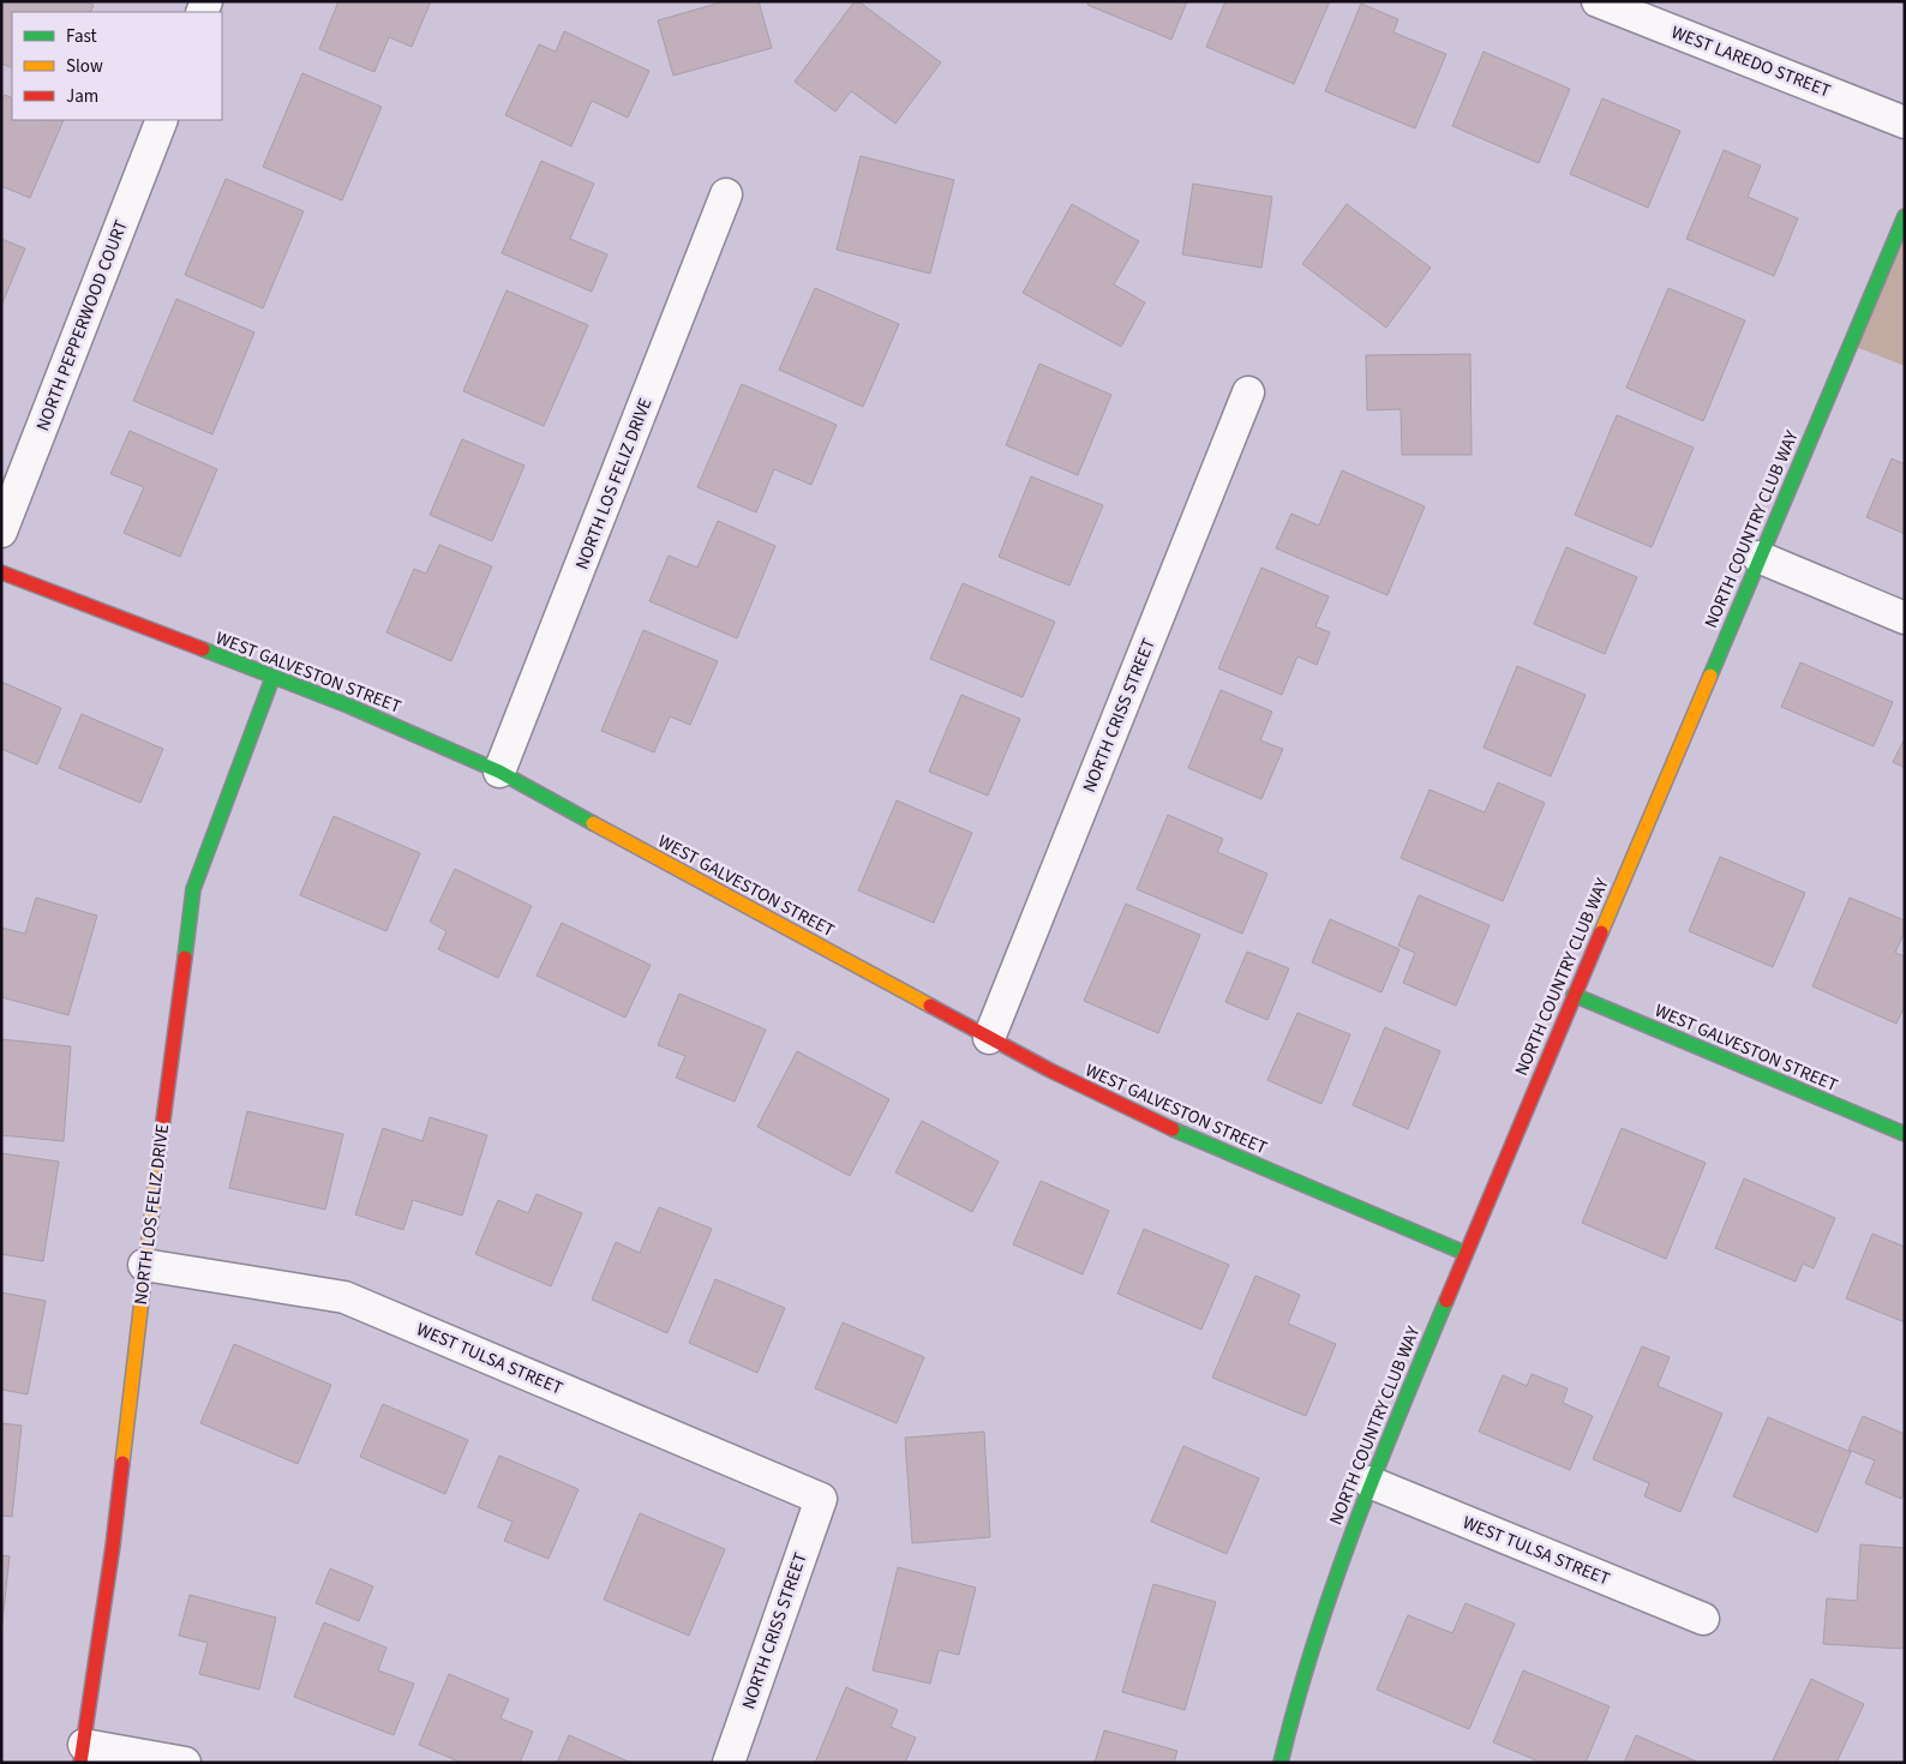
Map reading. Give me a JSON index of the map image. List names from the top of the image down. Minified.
{"streets":{"street":["WEST LAREDO STREET","NORTH PEPPERWOOD COURT","NORTH LOS FELIZ DRIVE","NORTH COUNTRY CLUB WAY","WEST GALVESTON STREET","NORTH CRISS STREET","WEST TULSA STREET"]},"crossings":[["NORTH LOS FELIZ DRIVE","WEST GALVESTON STREET"],["NORTH LOS FELIZ DRIVE","WEST TULSA STREET"],["NORTH COUNTRY CLUB WAY","WEST GALVESTON STREET"],["NORTH COUNTRY CLUB WAY","WEST TULSA STREET"],["WEST GALVESTON STREET","NORTH CRISS STREET"],["NORTH CRISS STREET","WEST TULSA STREET"]],"legend":["Fast","Slow","Jam"]}
